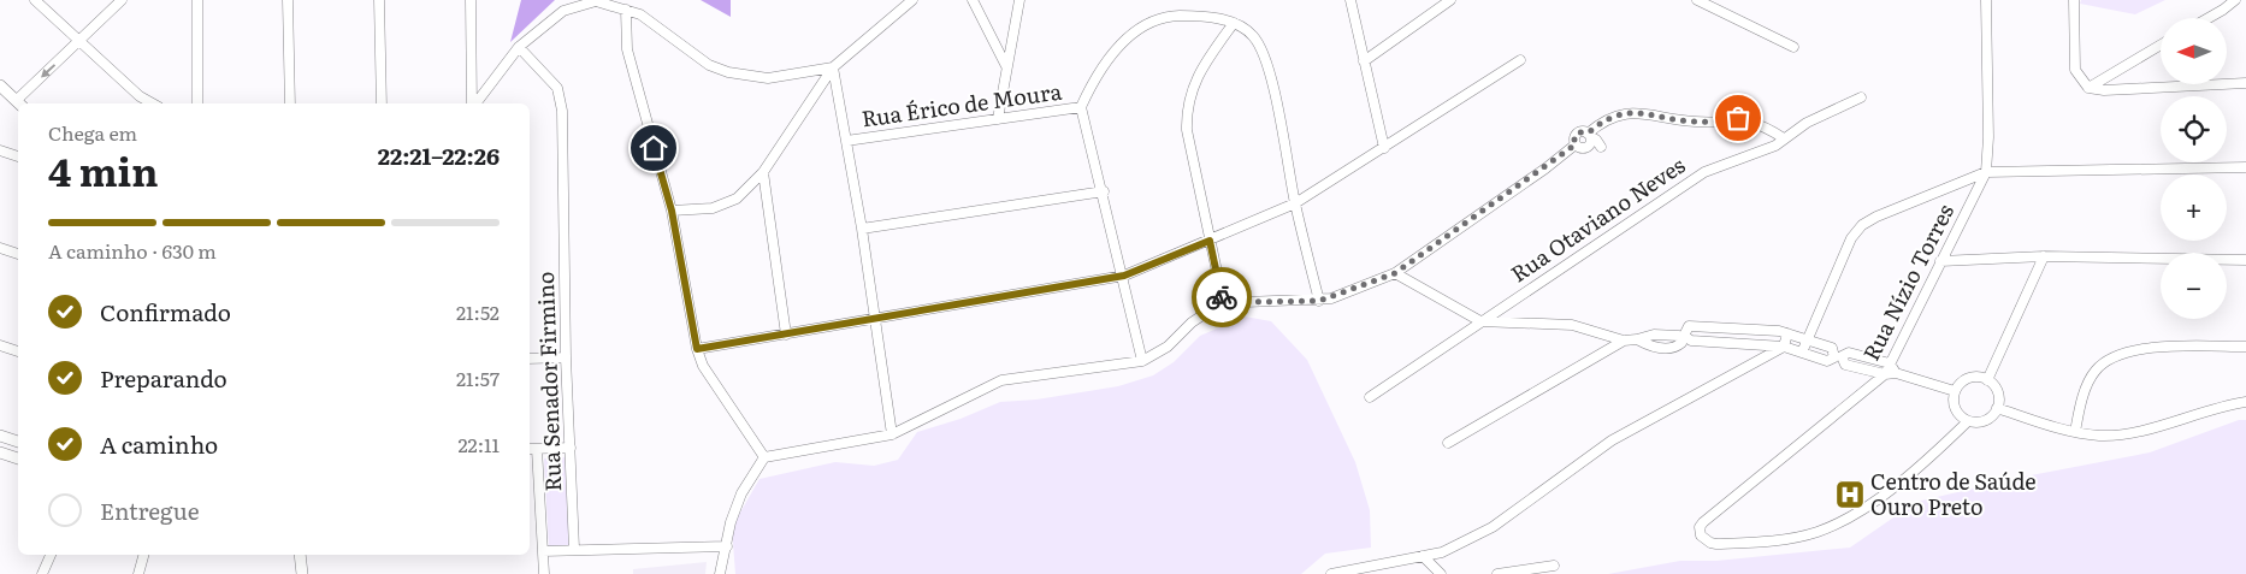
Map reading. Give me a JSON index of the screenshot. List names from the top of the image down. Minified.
{"streets":{"street":["Rua Érico de Moura","Rua Otaviano Neves","Rua Nízio Torres","Rua Senador Firmino"]},"places":{"hospital":["Centro de Saúde Ouro Preto"]},"north":"left","page":{"map_buttons":["+","−"],"heading":["4 min","Chega em","22:21–22:26"],"bar":"A caminho · 630 m","list":[["Confirmado","21:52"],["Preparando","21:57"],["A caminho","22:11"],"Entregue"]}}
